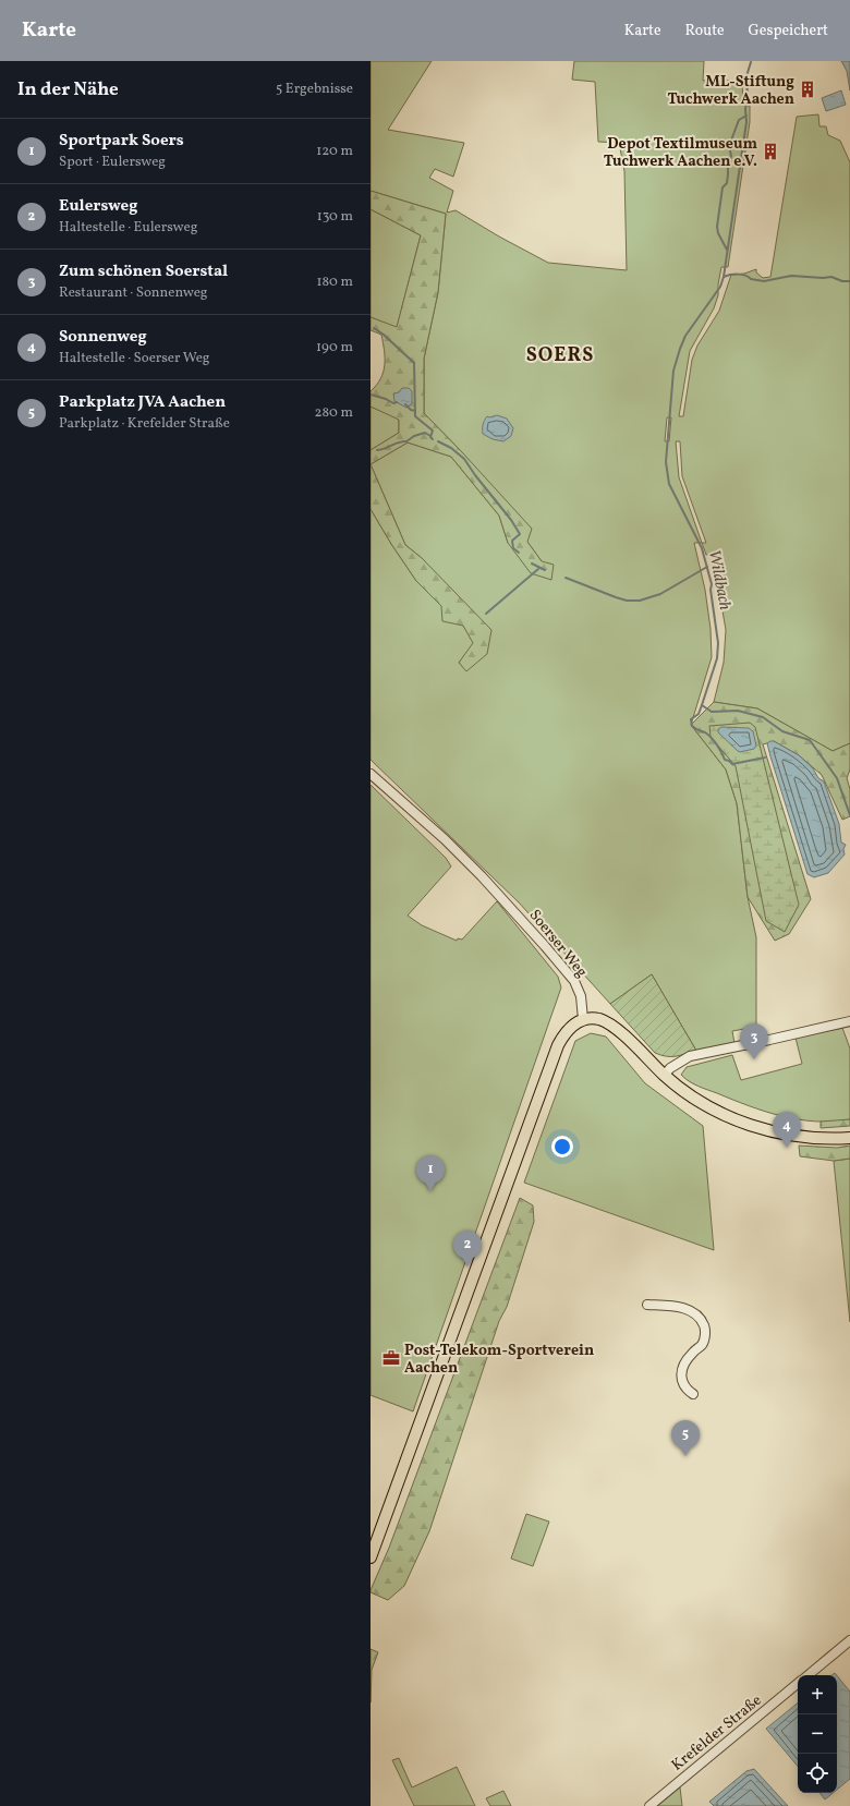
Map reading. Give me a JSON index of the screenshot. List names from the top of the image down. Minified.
{"streets":{"street":["Soerser Weg","Krefelder Straße"]},"districts":["SOERS"],"water":["Wildbach"],"places":{"building":["ML-Stiftung Tuchwerk Aachen","Depot Textilmuseum Tuchwerk Aachen e.V."],"office":["Post-Telekom-Sportverein Aachen"]},"page":{"header":"Karte","nav":["Karte","Route","Gespeichert"],"heading":["In der Nähe","5 Ergebnisse"],"list":[{"mark":"1","name":"Sportpark Soers","note":"Sport · Eulersweg","value":"120 m"},{"mark":"2","name":"Eulersweg","note":"Haltestelle · Eulersweg","value":"130 m"},{"mark":"3","name":"Zum schönen Soerstal","note":"Restaurant · Sonnenweg","value":"180 m"},{"mark":"4","name":"Sonnenweg","note":"Haltestelle · Soerser Weg","value":"190 m"},{"mark":"5","name":"Parkplatz JVA Aachen","note":"Parkplatz · Krefelder Straße","value":"280 m"}],"pins":["3","4","1","2","5"],"map_buttons":["+","−"]}}
